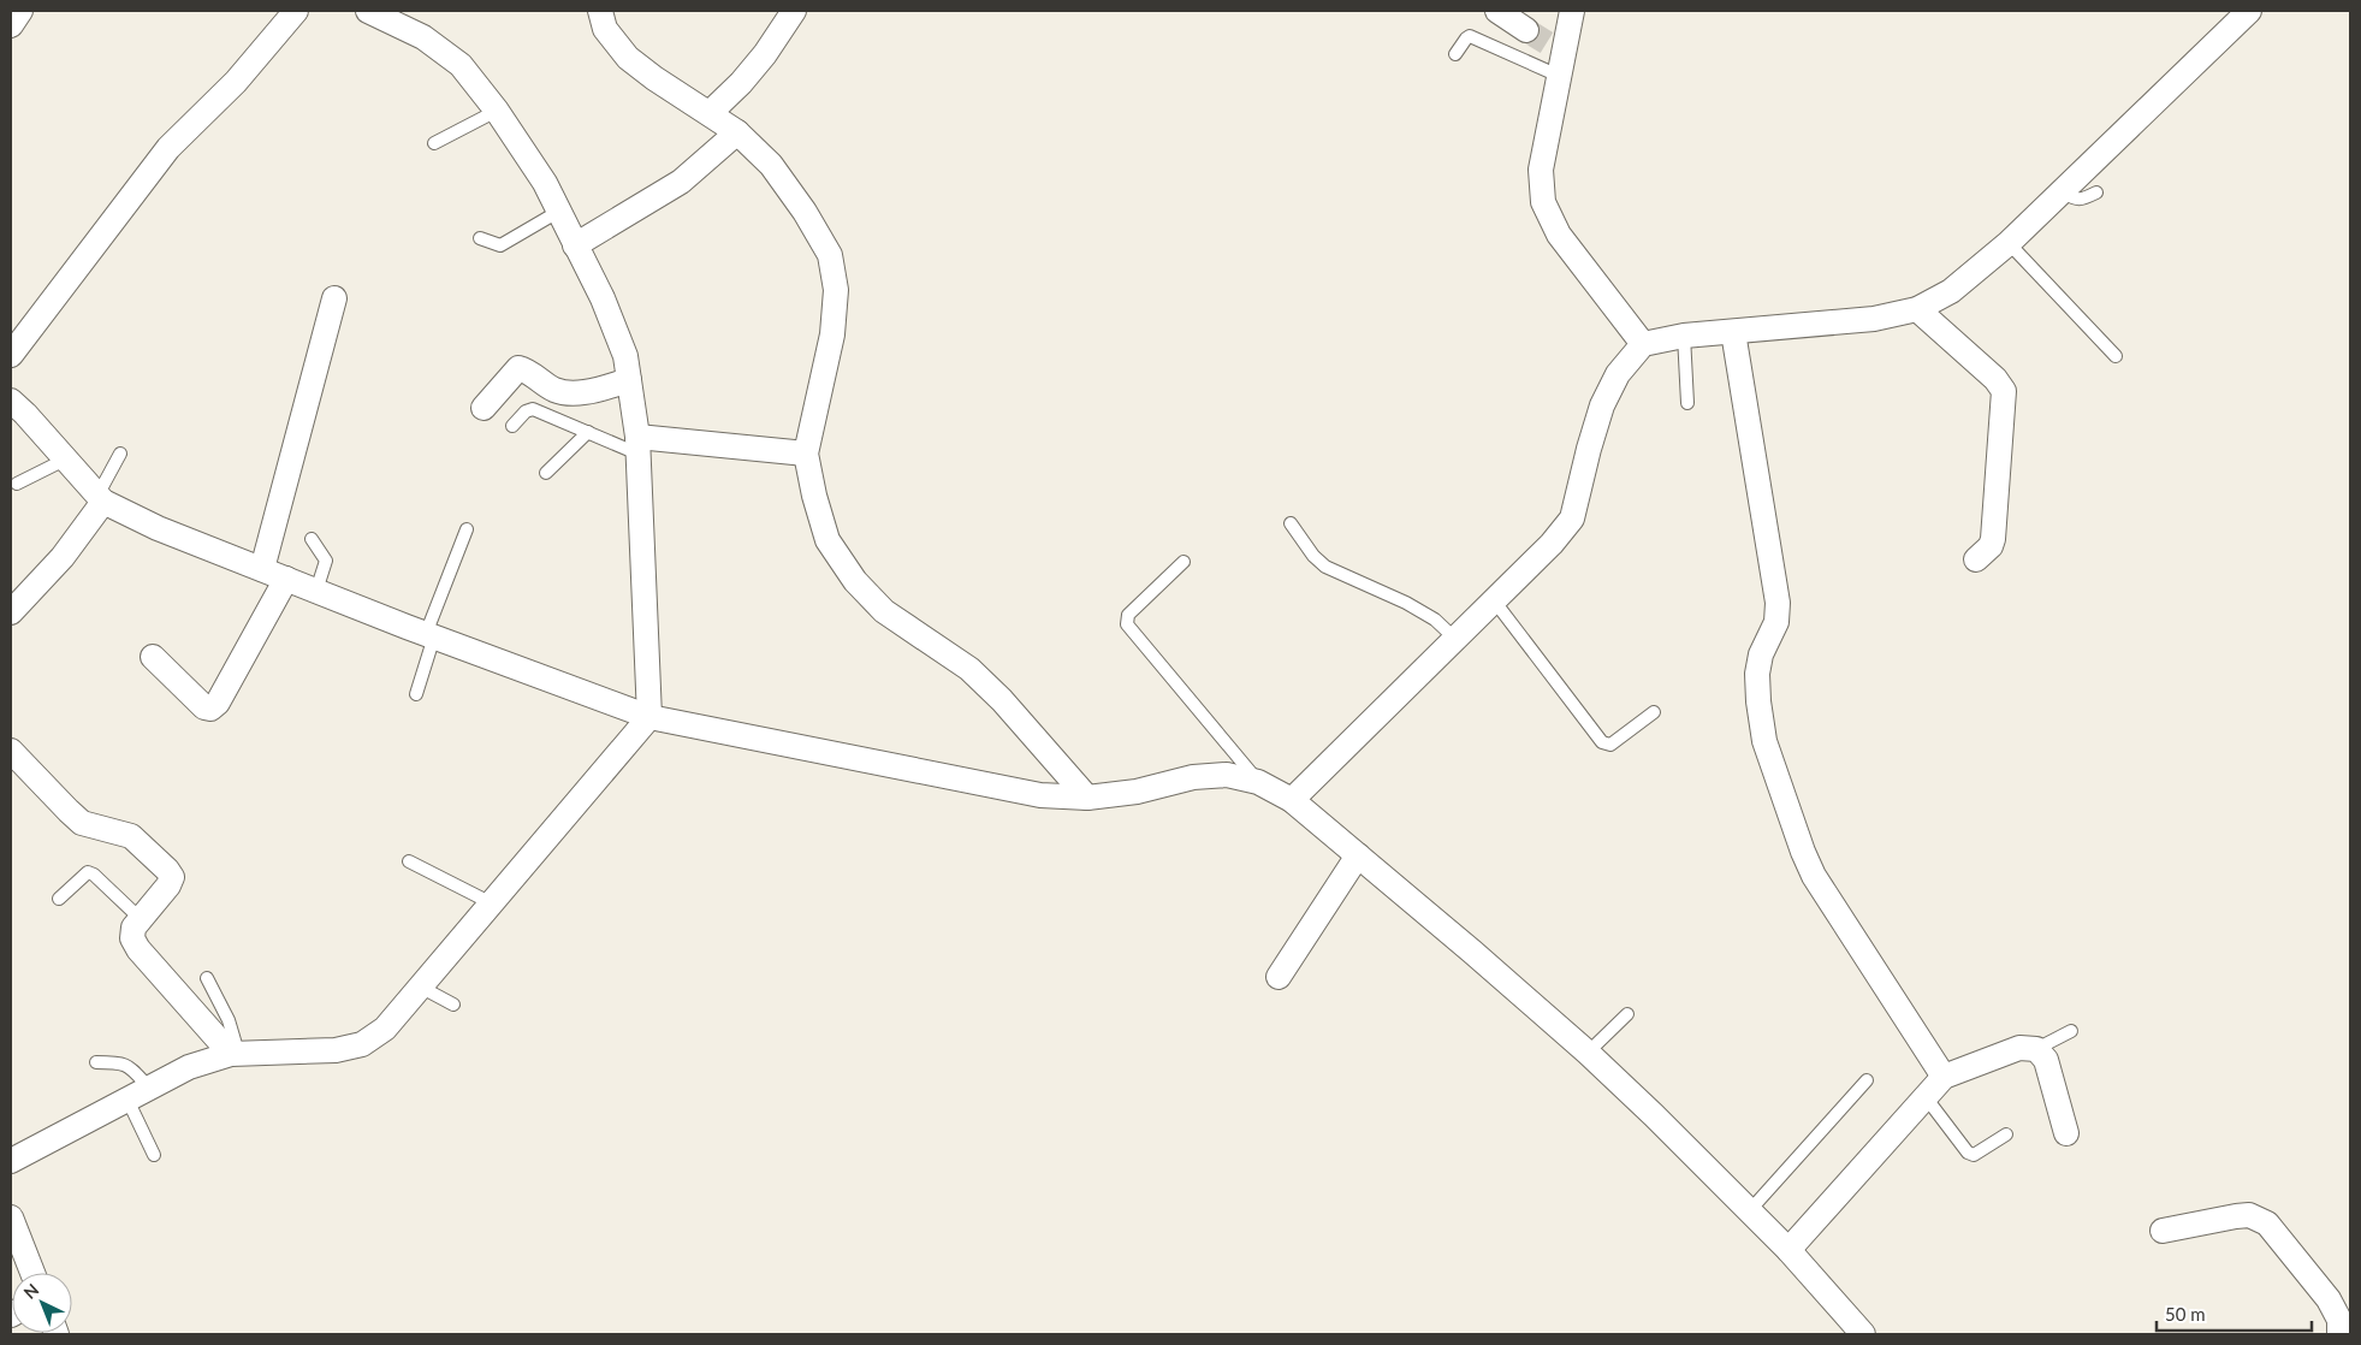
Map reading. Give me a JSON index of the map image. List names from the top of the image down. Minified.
{"scale_bar":"50 m","north":"top left"}
